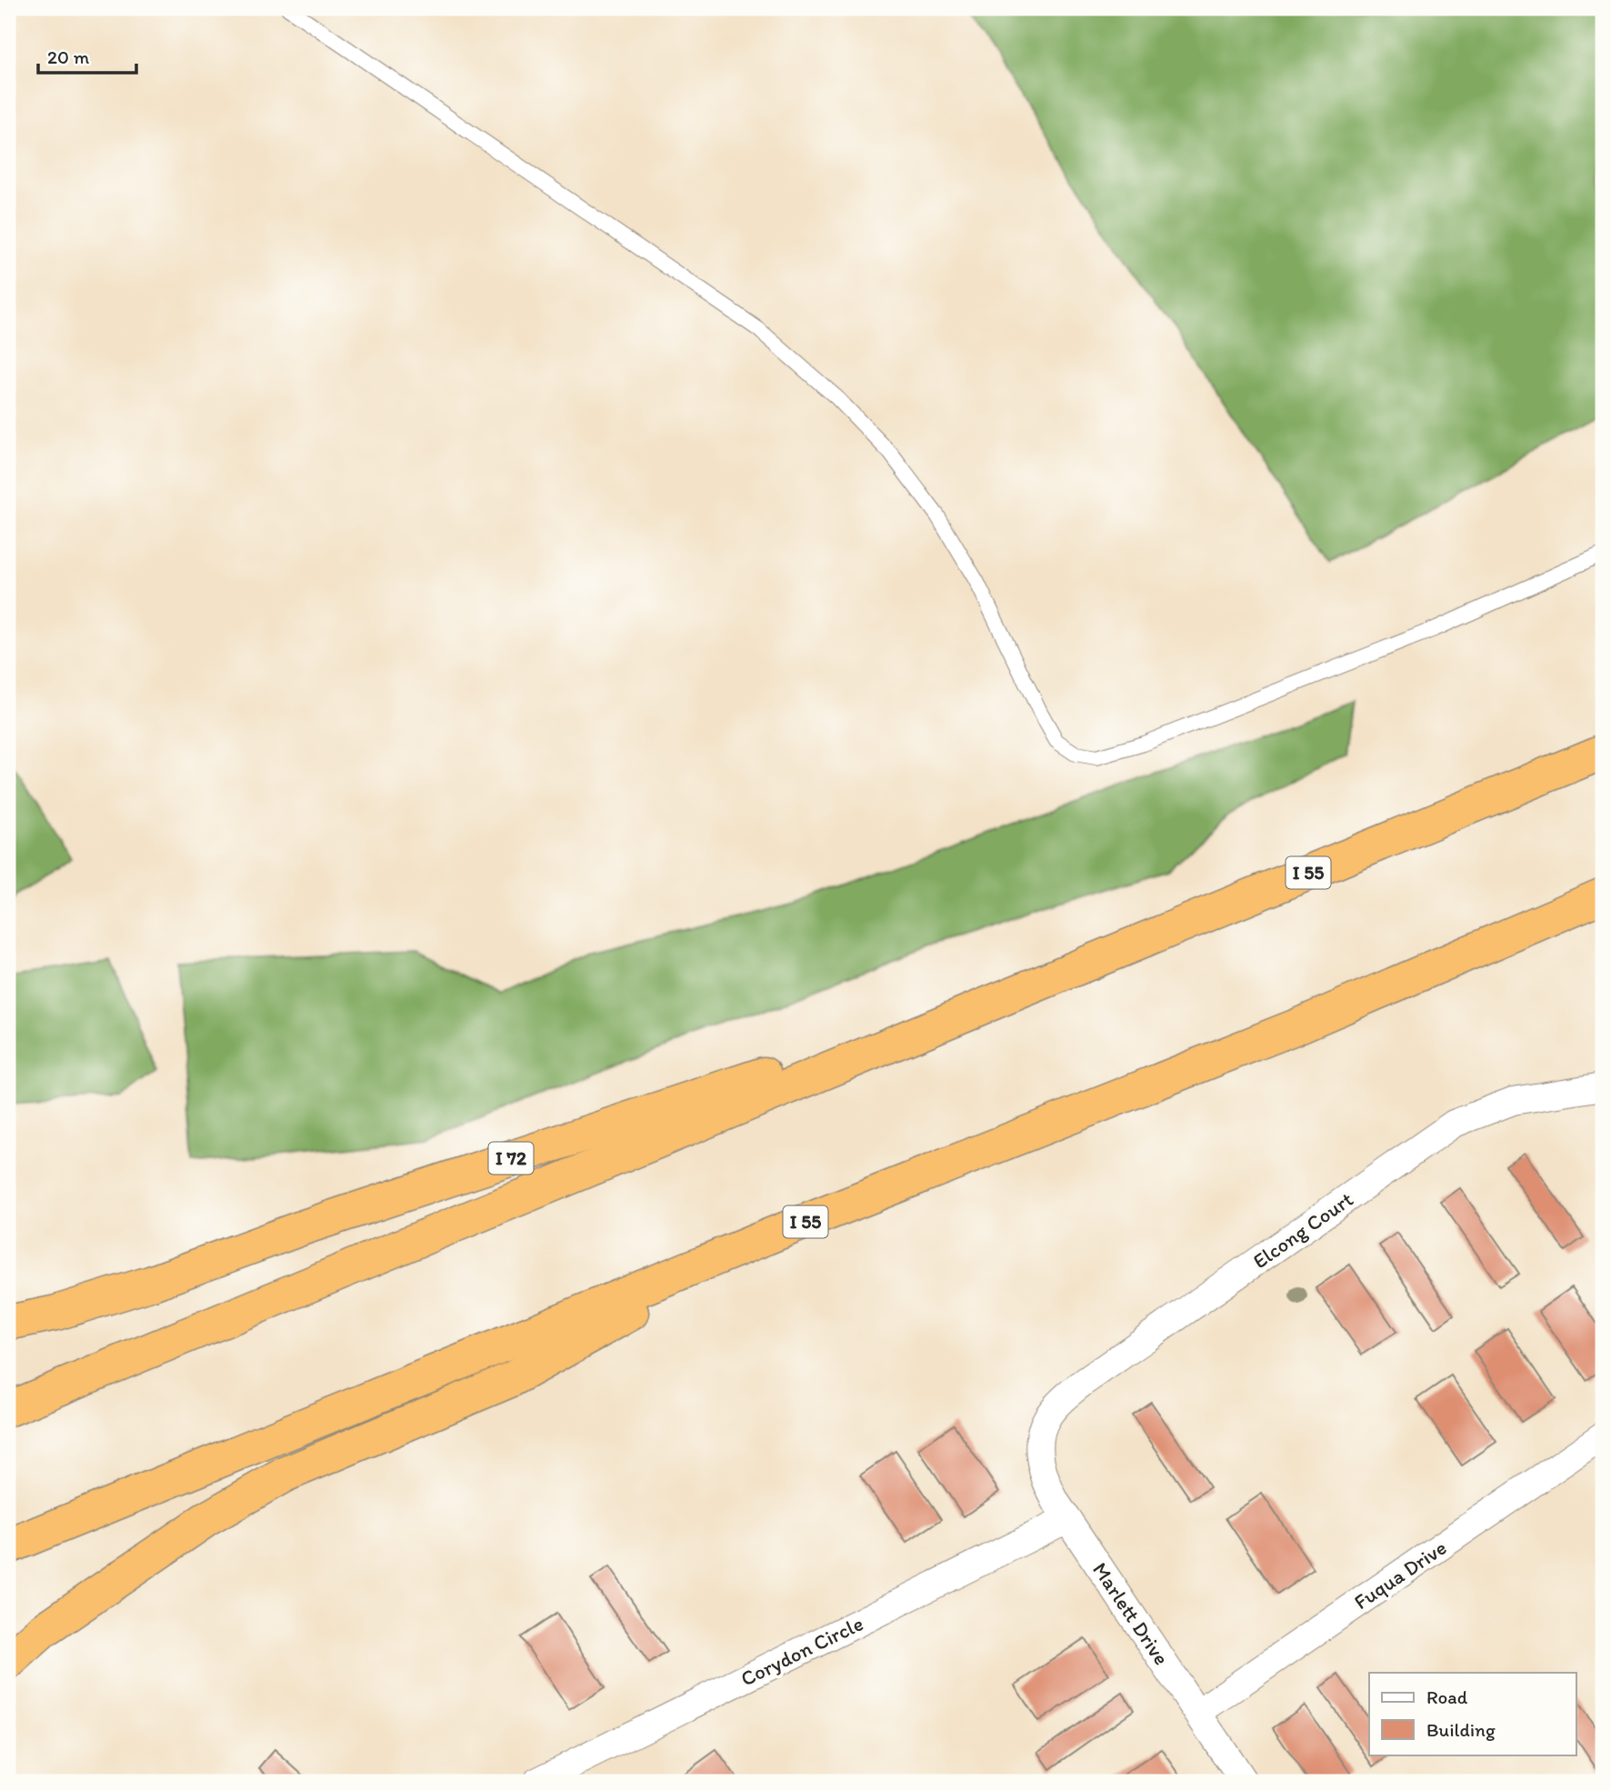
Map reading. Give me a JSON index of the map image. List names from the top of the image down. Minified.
{"streets":{"highway":["I 55","I 72"],"street":["Elcong Court","Fuqua Drive","Marlett Drive","Corydon Circle"]},"crossings":[["I 55","I 72"],["Elcong Court","Marlett Drive"],["Fuqua Drive","Marlett Drive"],["Marlett Drive","Corydon Circle"]],"legend":["Road","Building"],"scale_bar":"20 m"}
